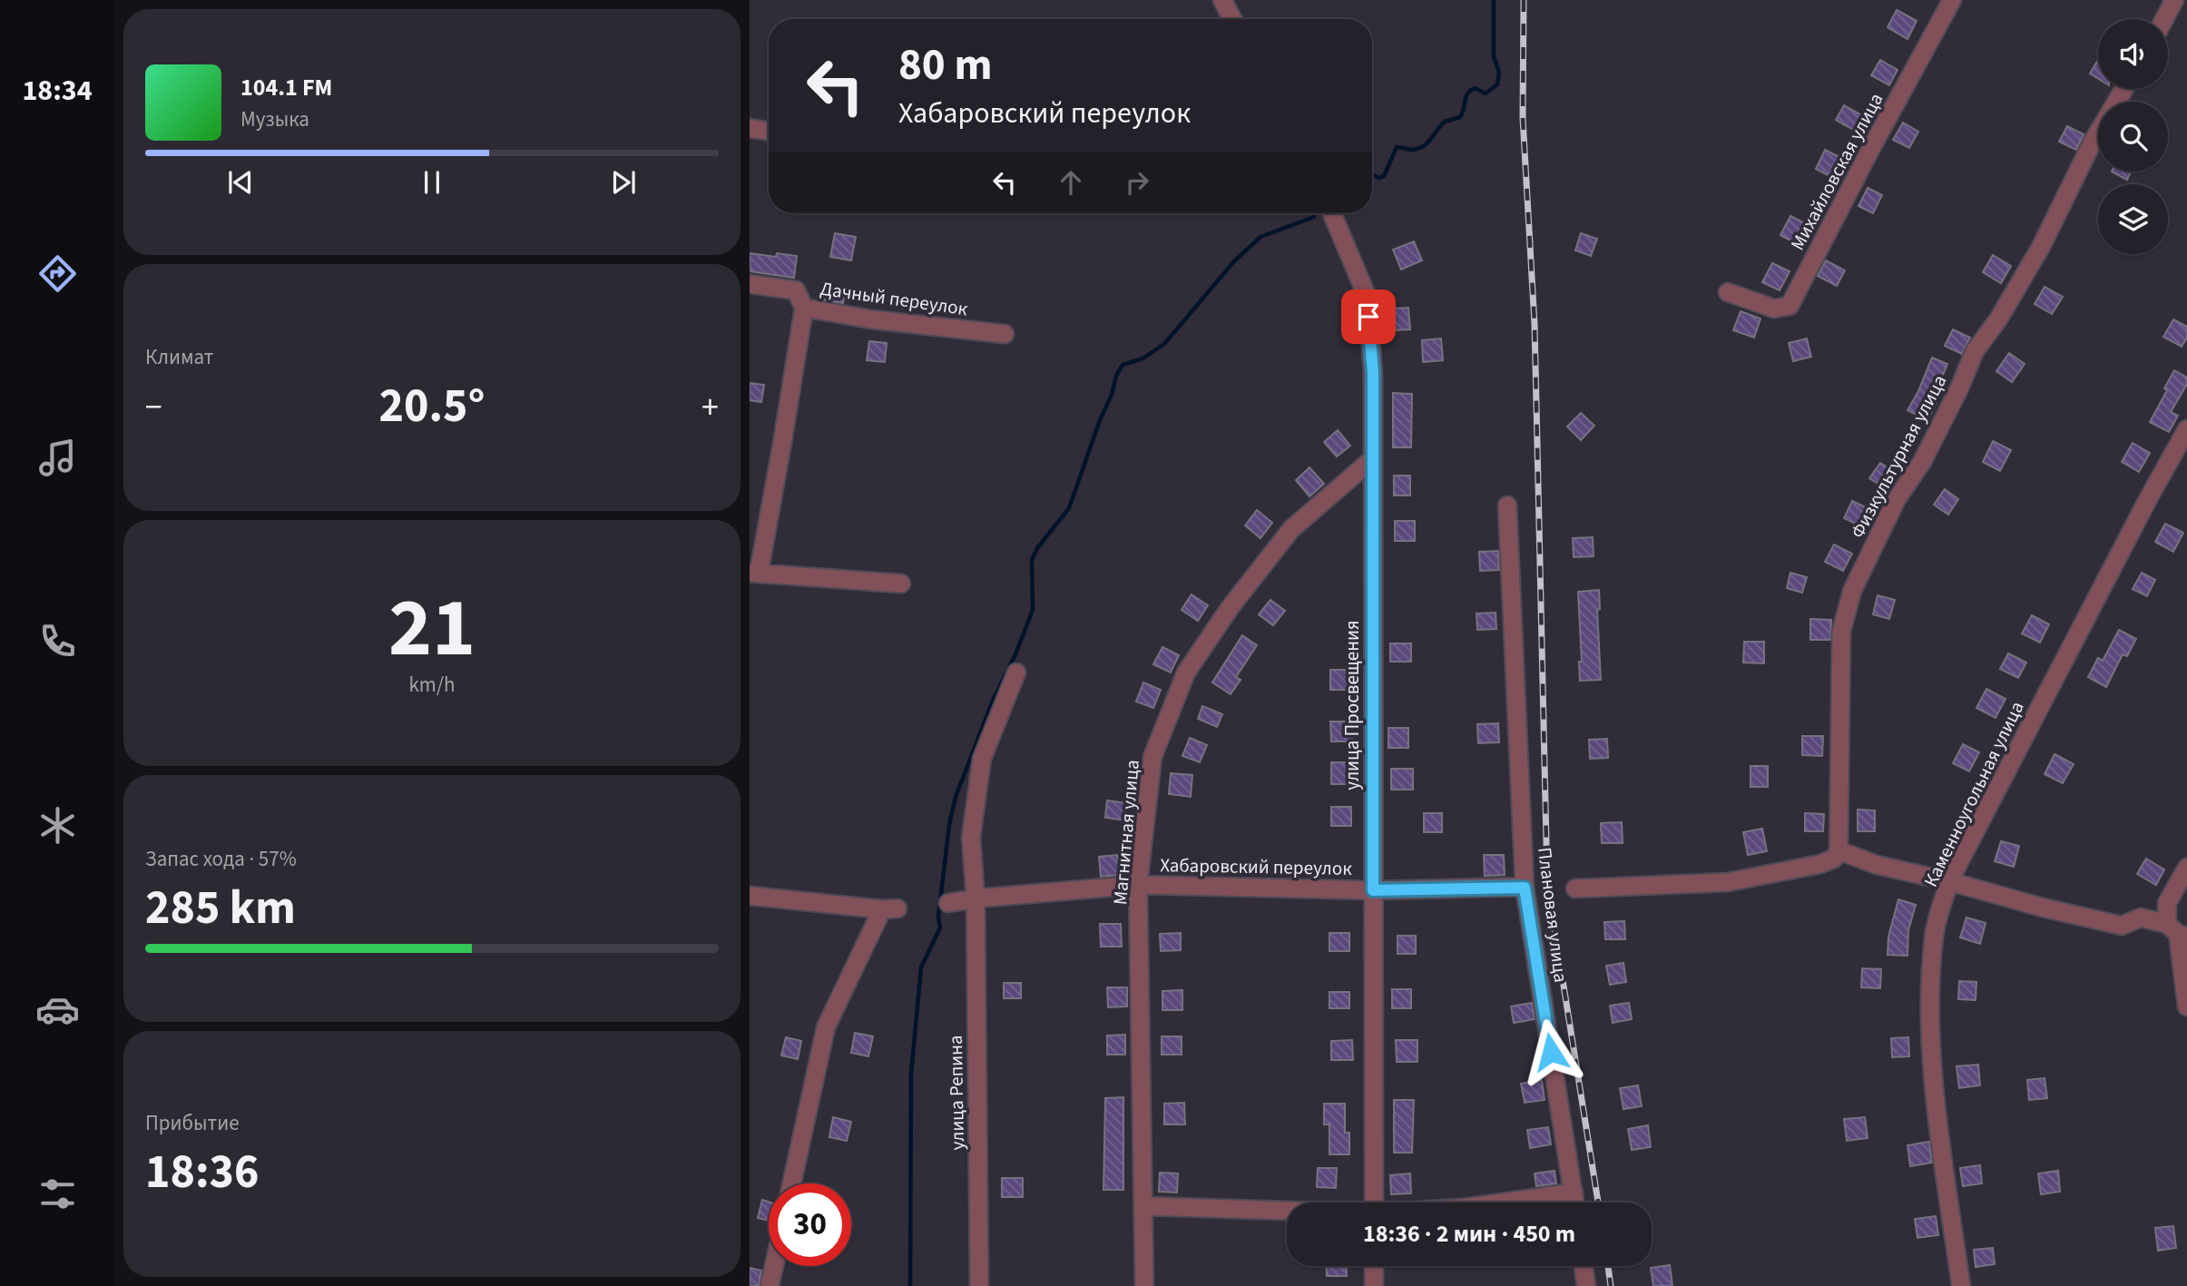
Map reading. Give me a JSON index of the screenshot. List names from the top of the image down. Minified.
{"streets":{"street":["Михайловская улица","Дачный переулок","Физкультурная улица","улица Просвещения","Каменноугольная улица","Магнитная улица","Хабаровский переулок","Плановая улица","улица Репина"]},"crossings":[["улица Просвещения","Магнитная улица"],["улица Просвещения","Хабаровский переулок"],["Магнитная улица","Хабаровский переулок"],["Хабаровский переулок","Плановая улица"],["Хабаровский переулок","улица Репина"]],"page":{"tabs":"18:34","turn":["80 m","Хабаровский переулок"],"song":["104.1 FM","Музыка"],"tile":["Климат",["21","km/h"],["Запас хода · 57%","285 km"],["Прибытие","18:36"]],"heat":["−","20.5°","+"],"limit":"30","trip":"18:36 · 2 мин · 450 m"}}
